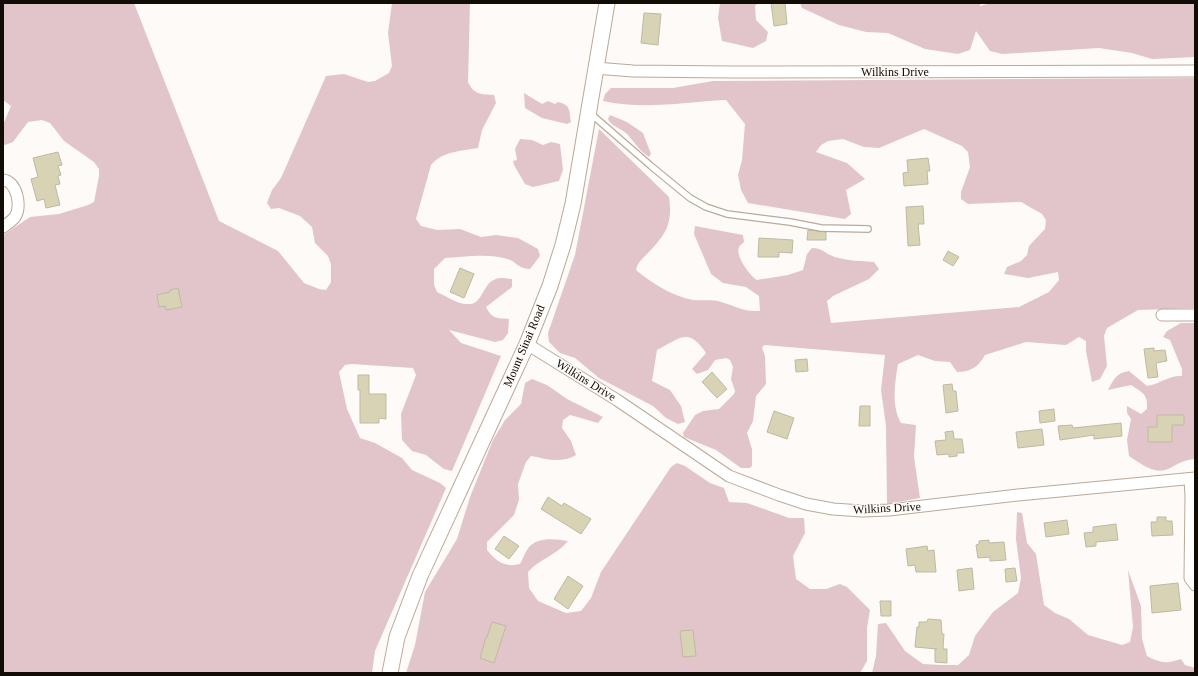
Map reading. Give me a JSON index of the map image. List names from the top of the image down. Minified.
{"streets":{"street":["Wilkins Drive","Mount Sinai Road"]},"crossings":[["Wilkins Drive","Mount Sinai Road"]]}
